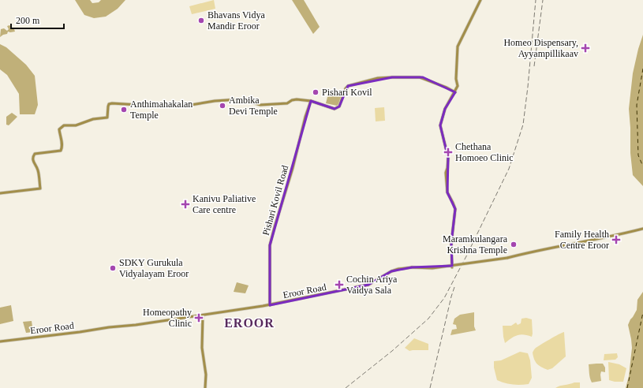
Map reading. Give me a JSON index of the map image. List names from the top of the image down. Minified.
{"streets":{"main road":["Pishari Kovil Road","Eroor Road"]},"crossings":[["Pishari Kovil Road","Eroor Road"]],"districts":["EROOR"],"places":{"other":["Bhavans Vidya Mandir Eroor","Pishari Kovil","Ambika Devi Temple","Anthimahakalan Temple","Maramkulangara Krishna Temple","SDKY Gurukula Vidyalayam Eroor"],"health":["Homeo Dispensary, Ayyampillikaav","Chethana Homoeo Clinic","Kanivu Paliative Care centre","Family Health Centre Eroor","Cochin Ariya Vaidya Sala","Homeopathy Clinic"]},"scale_bar":"200 m"}
